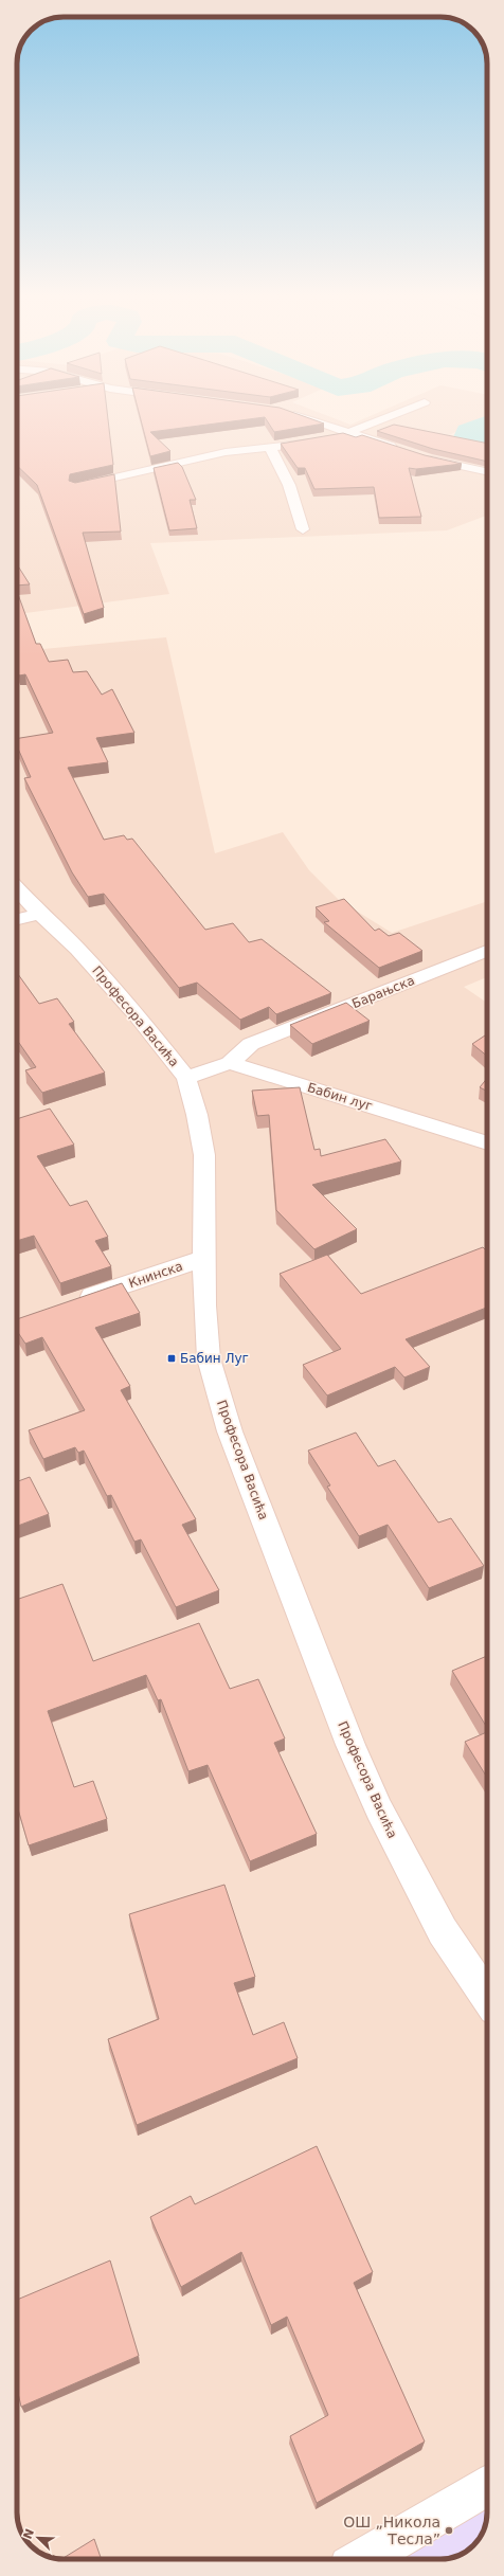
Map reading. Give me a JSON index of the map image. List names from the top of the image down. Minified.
{"streets":{"street":["Барањска","Професора Васића","Бабин луг","Книнска"]},"crossings":[["Барањска","Бабин луг"],["Професора Васића","Книнска"]],"places":{"transit":["Бабин Луг"],"other":["ОШ „Никола Тесла”"]},"north":"top left"}
